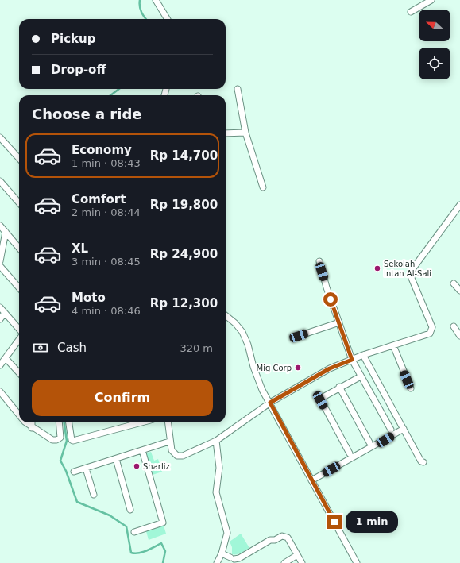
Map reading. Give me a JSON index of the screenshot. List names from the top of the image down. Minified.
{"places":["Sekolah Intan Al-Sali","Mig Corp","Sharliz"],"north":"left","page":{"banner":["Pickup","Drop-off"],"heading":"Choose a ride","list":[{"name":"Economy","note":"1 min · 08:43","value":"Rp 14,700"},{"name":"Comfort","note":"2 min · 08:44","value":"Rp 19,800"},{"name":"XL","note":"3 min · 08:45","value":"Rp 24,900"},{"name":"Moto","note":"4 min · 08:46","value":"Rp 12,300"}],"pay":["Cash","320 m"],"buttons":"Confirm","bubble":"1 min"}}
